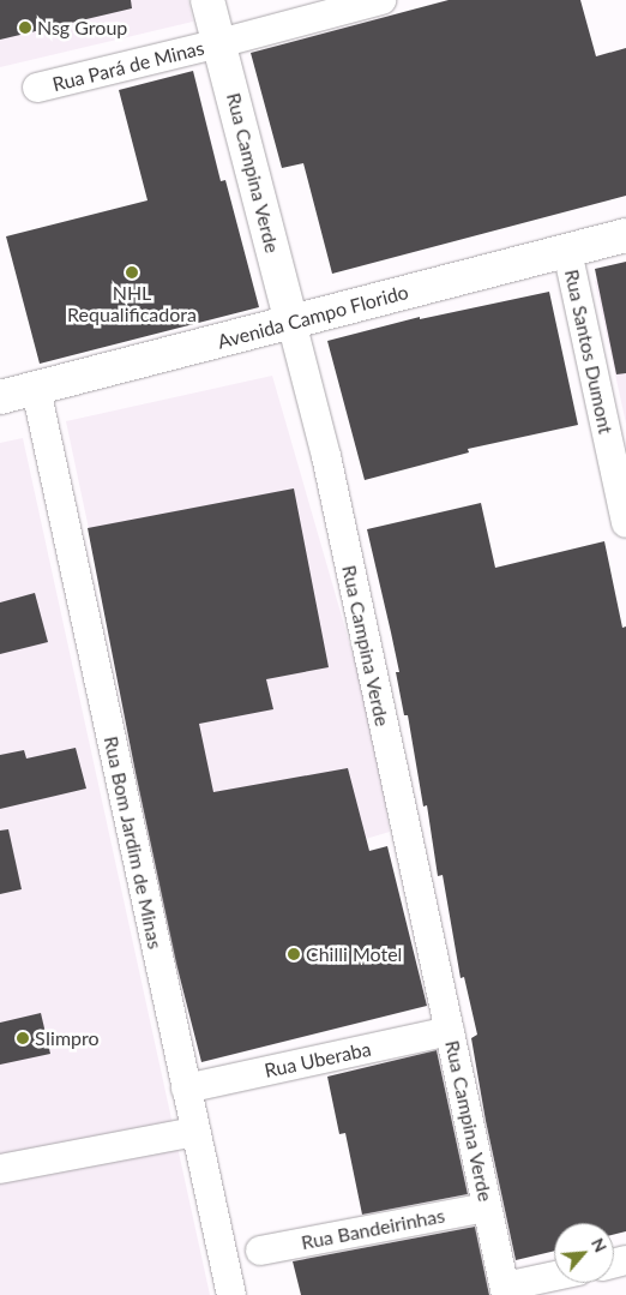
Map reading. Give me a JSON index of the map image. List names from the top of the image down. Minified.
{"streets":{"main road":["Rua Campina Verde","Avenida Campo Florido"],"street":["Rua Pará de Minas","Rua Santos Dumont","Rua Bom Jardim de Minas","Rua Uberaba","Rua Bandeirinhas"]},"crossings":[["Rua Pará de Minas","Rua Campina Verde"],["Rua Campina Verde","Avenida Campo Florido"],["Rua Campina Verde","Rua Uberaba"],["Rua Campina Verde","Rua Bandeirinhas"],["Avenida Campo Florido","Rua Santos Dumont"],["Avenida Campo Florido","Rua Bom Jardim de Minas"],["Rua Bom Jardim de Minas","Rua Uberaba"]],"places":["Nsg Group","NHL Requalificadora","Chilli Motel","SIimpro"],"north":"top right"}
